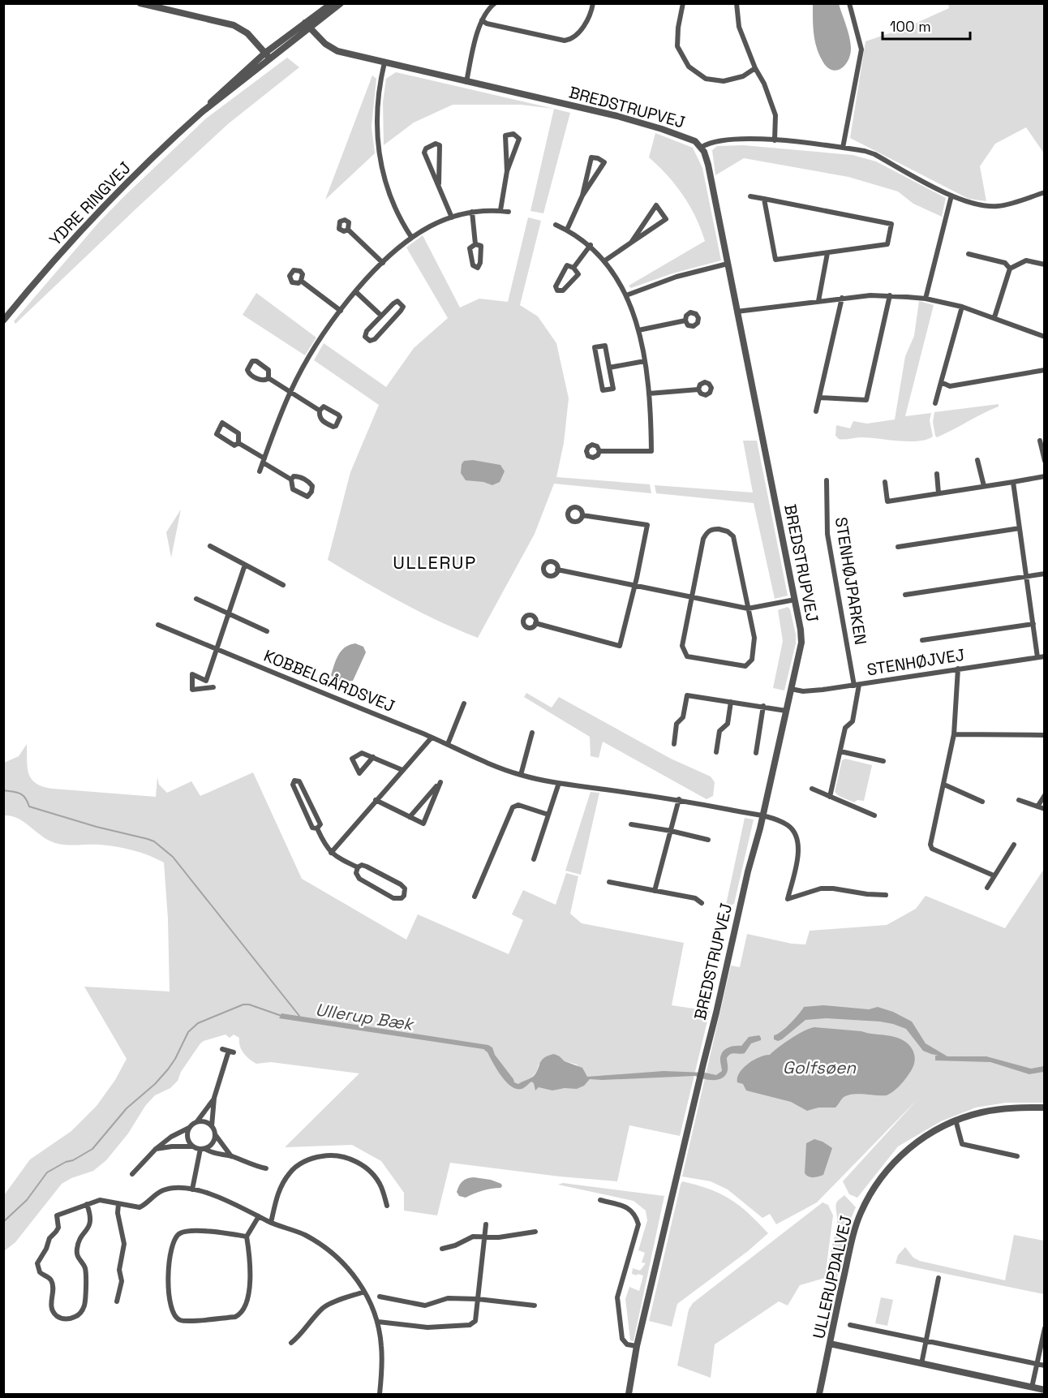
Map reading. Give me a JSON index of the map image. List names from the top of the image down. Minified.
{"streets":{"street":["BREDSTRUPVEJ","YDRE RINGVEJ","STENHØJPARKEN","STENHØJVEJ","KOBBELGÅRDSVEJ","ULLERUPDALVEJ"]},"crossings":[["BREDSTRUPVEJ","YDRE RINGVEJ"],["BREDSTRUPVEJ","STENHØJVEJ"],["BREDSTRUPVEJ","KOBBELGÅRDSVEJ"],["STENHØJPARKEN","STENHØJVEJ"]],"districts":["ULLERUP"],"water":["Ullerup Bæk","Golfsøen"],"scale_bar":"100 m"}
